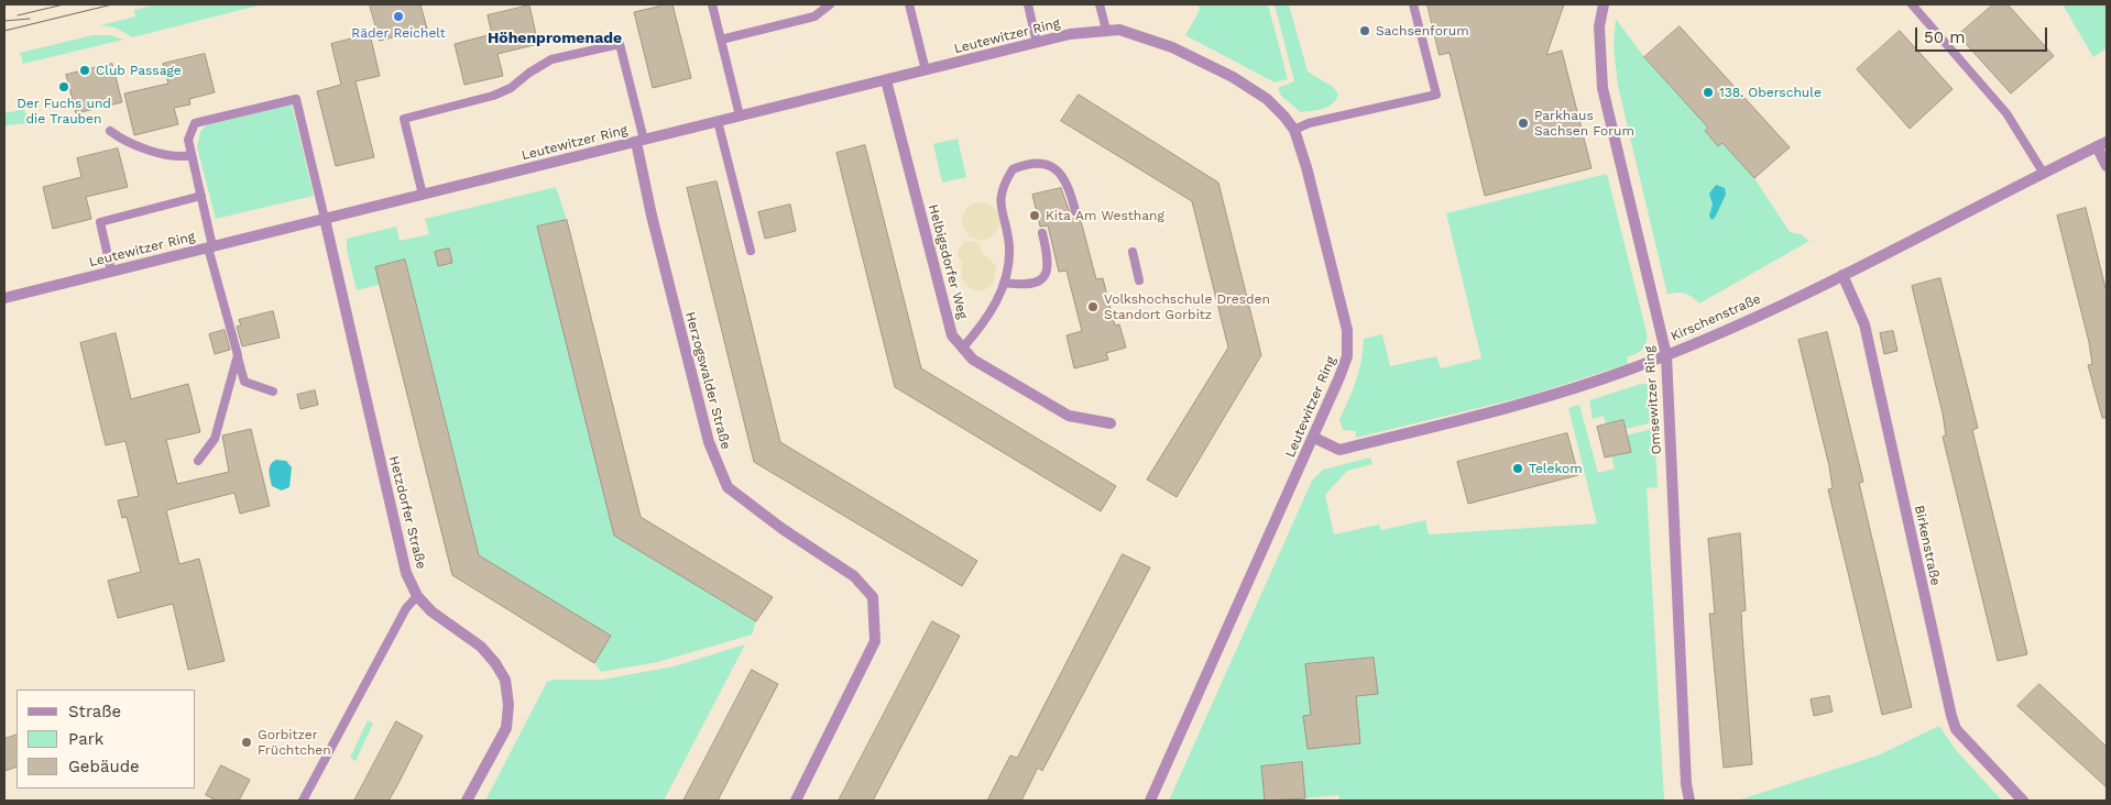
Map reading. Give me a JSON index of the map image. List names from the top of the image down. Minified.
{"streets":{"street":["Leutewitzer Ring","Helbigsdorfer Weg","Kirschenstraße","Herzogswalder Straße","Omsewitzer Ring","Hetzdorfer Straße","Birkenstraße"]},"crossings":[["Leutewitzer Ring","Helbigsdorfer Weg"],["Leutewitzer Ring","Kirschenstraße"],["Leutewitzer Ring","Herzogswalder Straße"],["Leutewitzer Ring","Hetzdorfer Straße"],["Kirschenstraße","Omsewitzer Ring"],["Kirschenstraße","Birkenstraße"]],"districts":["Höhenpromenade"],"places":["Räder Reichelt","Sachsenforum","Club Passage","Der Fuchs und die Trauben","138. Oberschule","Parkhaus Sachsen Forum","Kita Am Westhang","Volkshochschule Dresden Standort Gorbitz","Telekom","Gorbitzer Früchtchen"],"legend":["Straße","Park","Gebäude"],"scale_bar":"50 m"}
